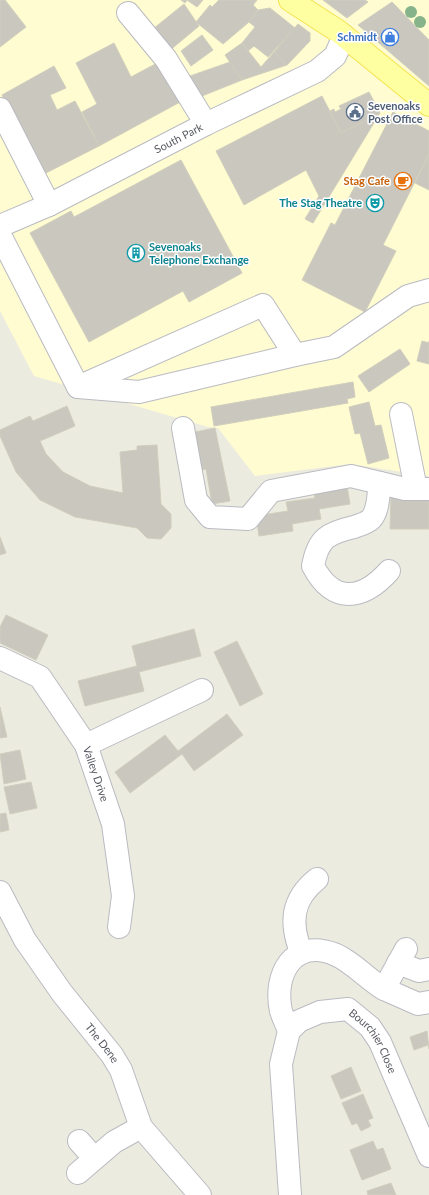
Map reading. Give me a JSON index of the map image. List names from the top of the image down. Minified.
{"streets":{"street":["South Park","Valley Drive","The Dene","Bourchier Close"]},"places":{"shop":["Schmidt"],"public building":["Sevenoaks Post Office"],"cafe":["Stag Cafe"],"theatre":["The Stag Theatre"],"building":["Sevenoaks Telephone Exchange"]}}
